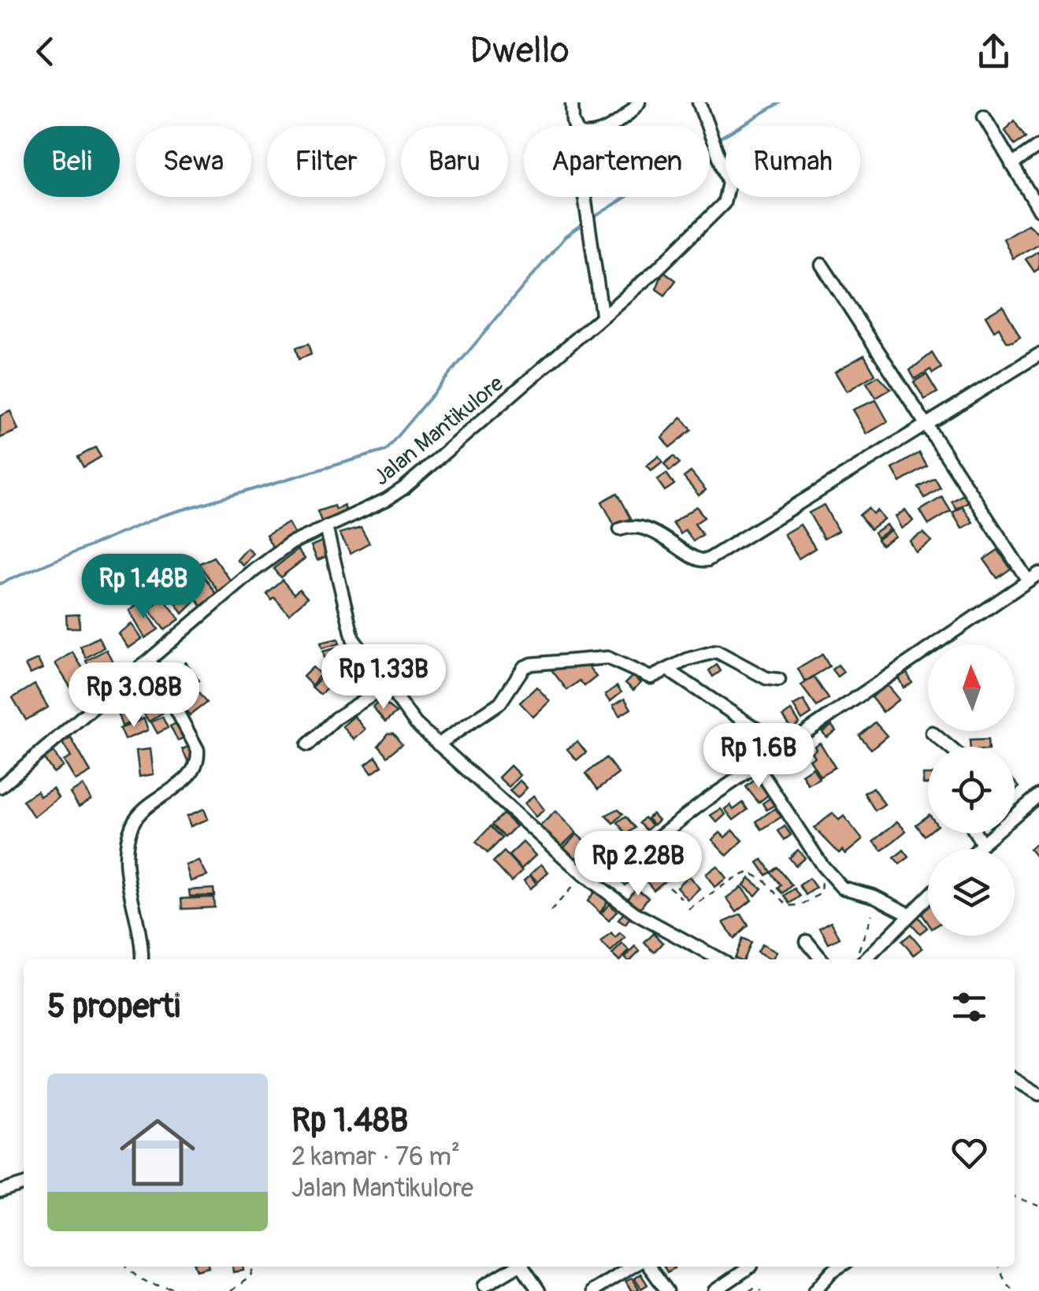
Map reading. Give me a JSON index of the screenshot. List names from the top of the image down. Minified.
{"streets":{"street":["Jalan Mantikulore"]},"north":"top","page":{"header":"Dwello","chip":["Beli","Sewa","Filter","Baru","Apartemen","Rumah"],"price":["Rp 1.48B","Rp 1.33B","Rp 3.08B","Rp 1.6B","Rp 2.28B"],"heading":"5 properti","list":[{"name":"Rp 1.48B","note":"2 kamar · 76 m² · Jalan Mantikulore"}]}}
